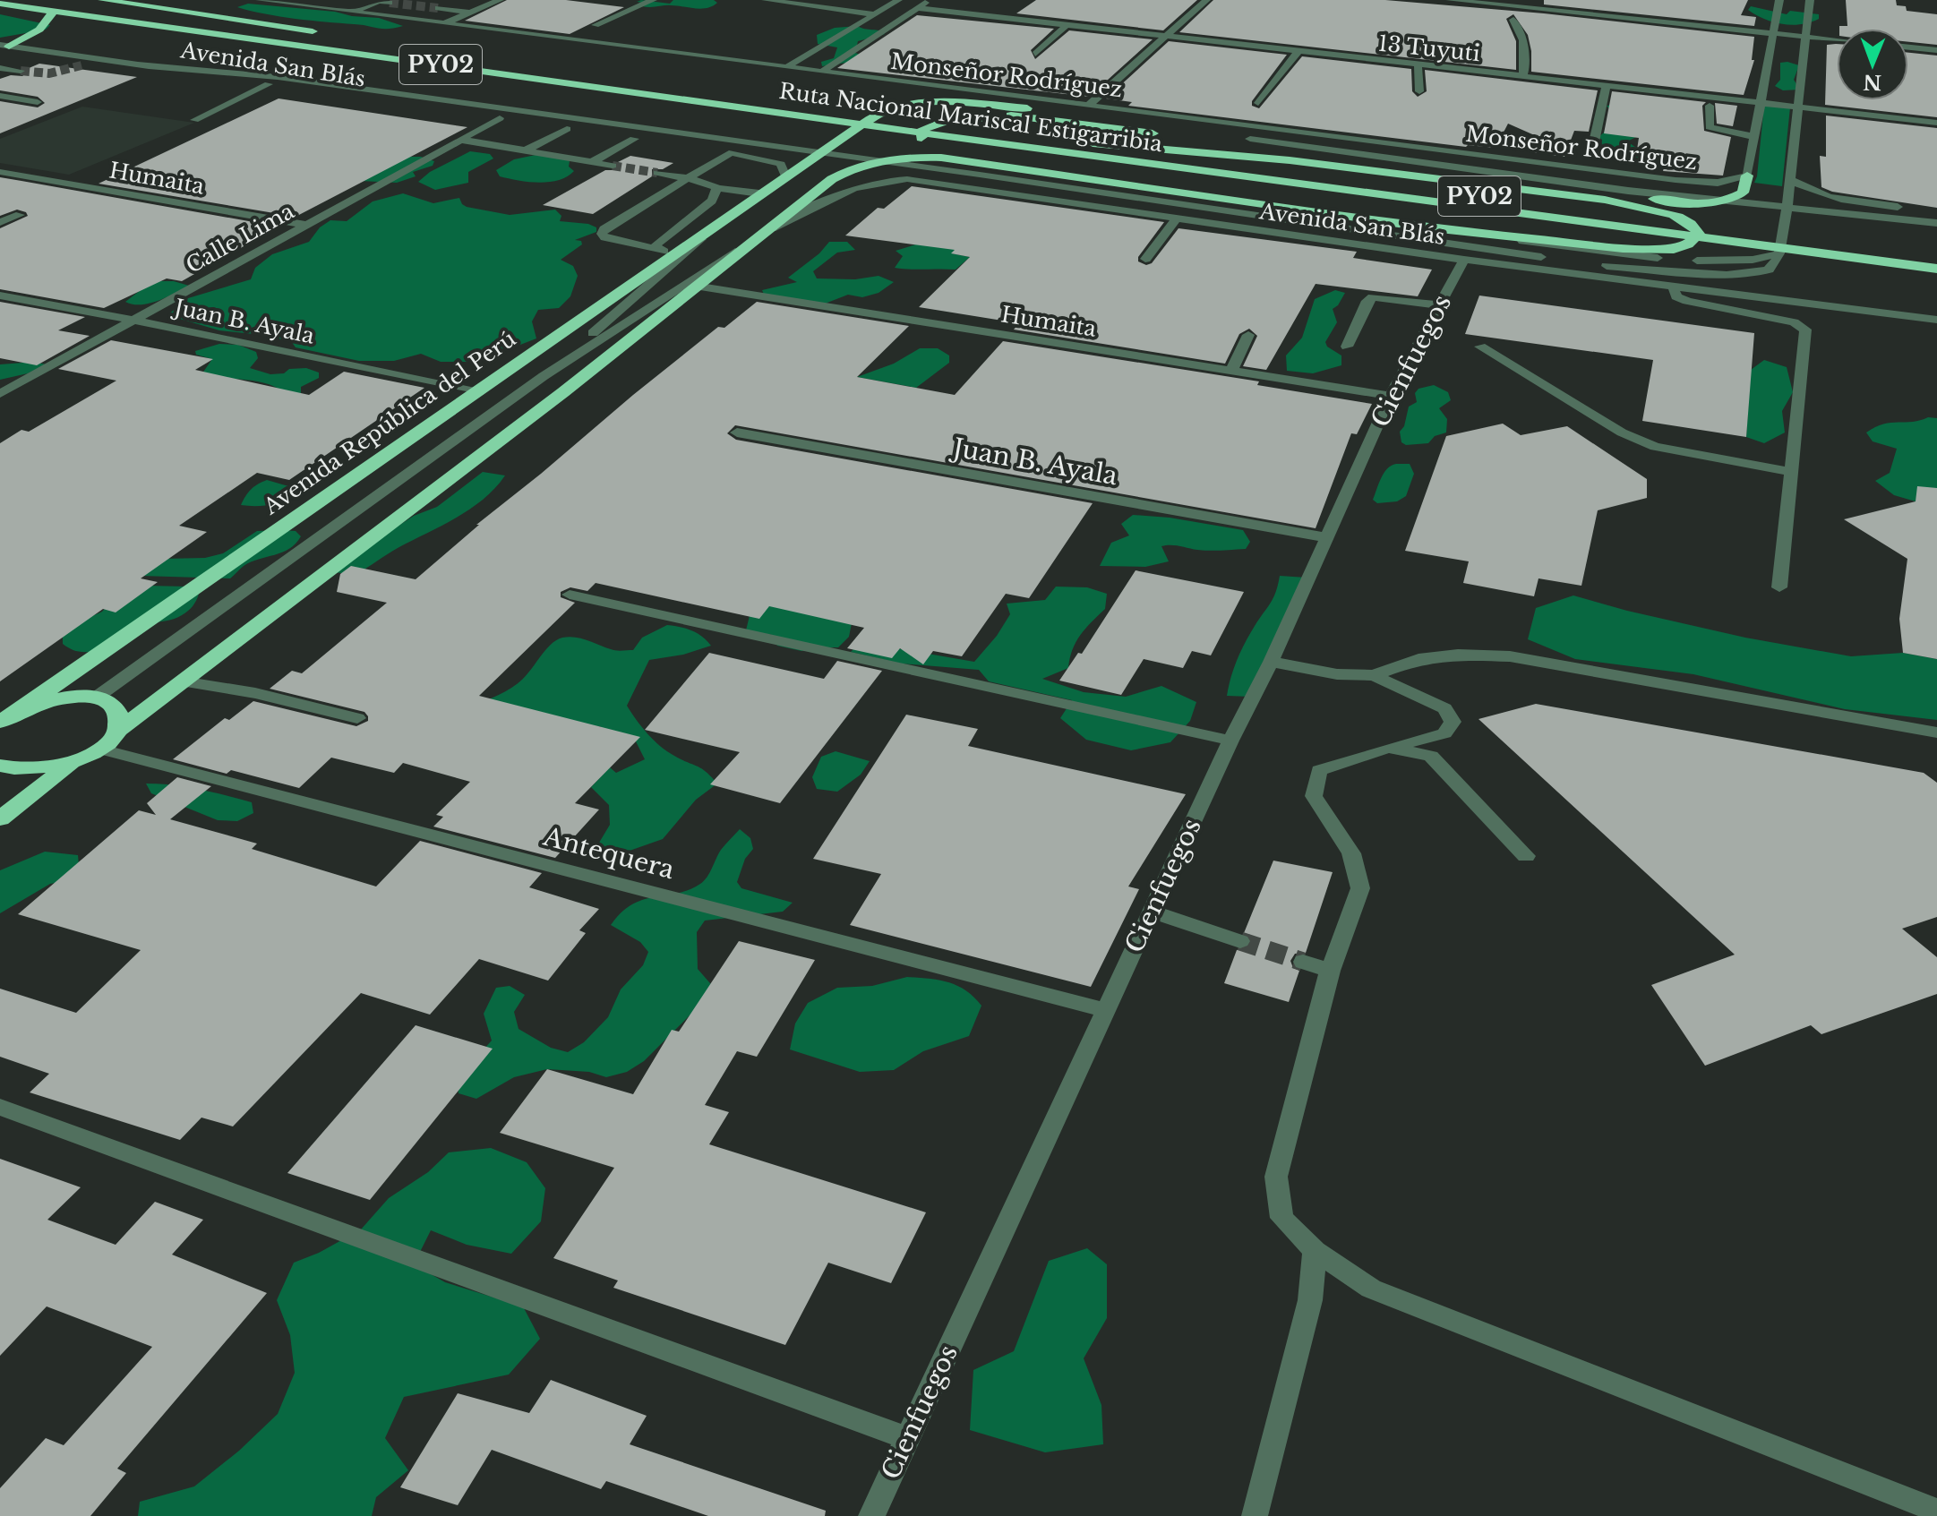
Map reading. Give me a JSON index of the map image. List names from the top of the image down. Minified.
{"streets":{"highway":["PY02","Ruta Nacional Mariscal Estigarribia","Avenida República del Perú"],"street":["13 Tuyuti","Avenida San Blás","Monseñor Rodríguez","Humaita","Calle Lima","Juan B. Ayala","Cienfuegos","Antequera"]},"crossings":[["Avenida San Blás","Calle Lima"],["Avenida San Blás","Cienfuegos"],["Humaita","Calle Lima"],["Humaita","Cienfuegos"],["Calle Lima","Juan B. Ayala"],["Juan B. Ayala","Cienfuegos"],["Juan B. Ayala","Avenida República del Perú"],["Cienfuegos","Antequera"]],"north":"bottom"}
